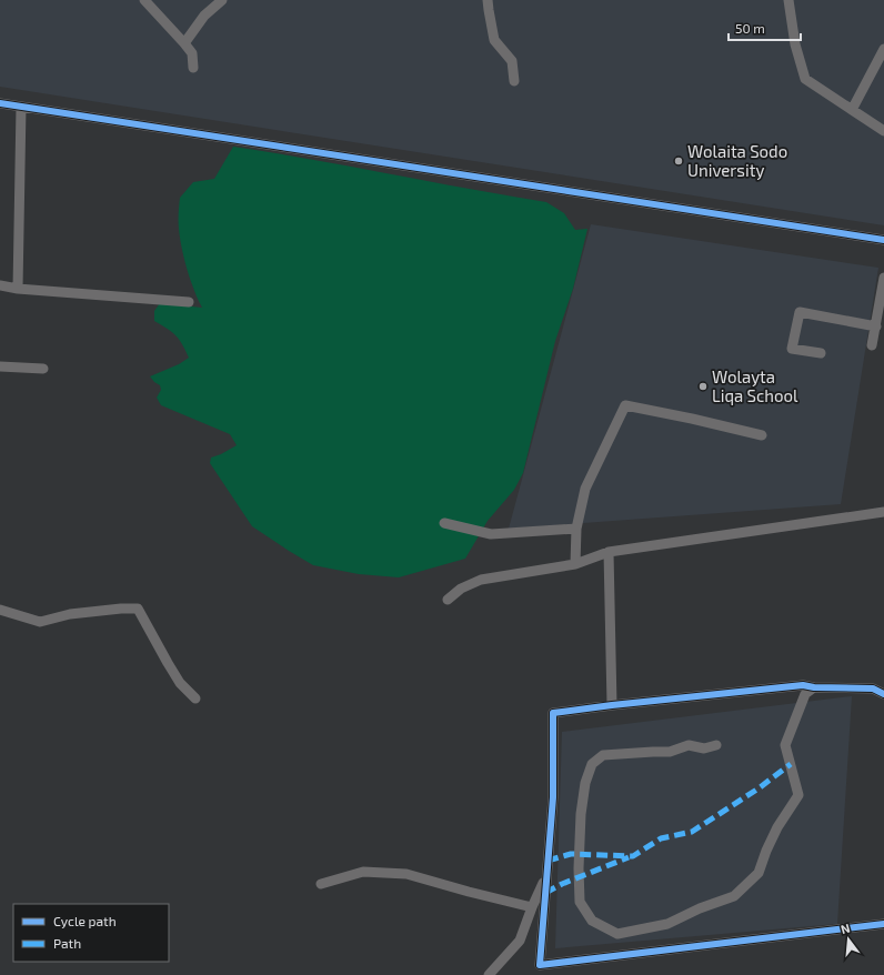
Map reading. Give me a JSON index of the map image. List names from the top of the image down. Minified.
{"places":["Wolaita Sodo University","Wolayta Liqa School"],"legend":["Cycle path","Path"],"scale_bar":"50 m","north":"top"}
